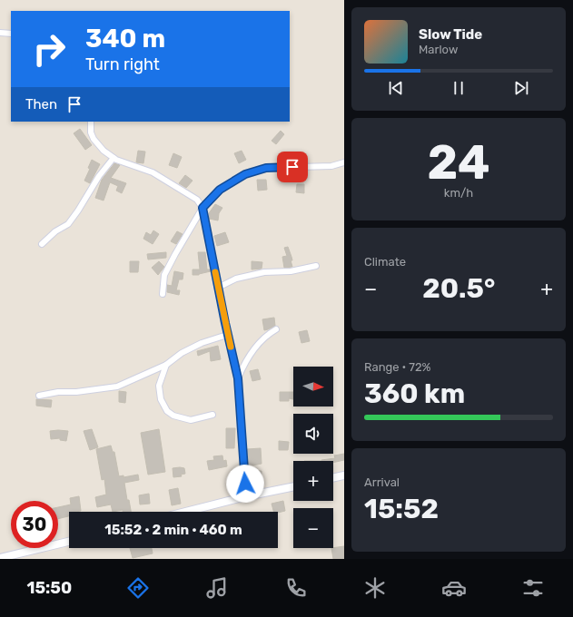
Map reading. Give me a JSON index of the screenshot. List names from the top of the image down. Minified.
{"north":"right","page":{"turn":["340 m","Turn right"],"song":["Slow Tide","Marlow"],"then":"Then","tile":[["24","km/h"],"Climate",["Range · 72%","360 km"],["Arrival","15:52"]],"heat":["−","20.5°","+"],"map_buttons":["+","−"],"limit":"30","trip":"15:52 · 2 min · 460 m","tabs":"15:50"}}
